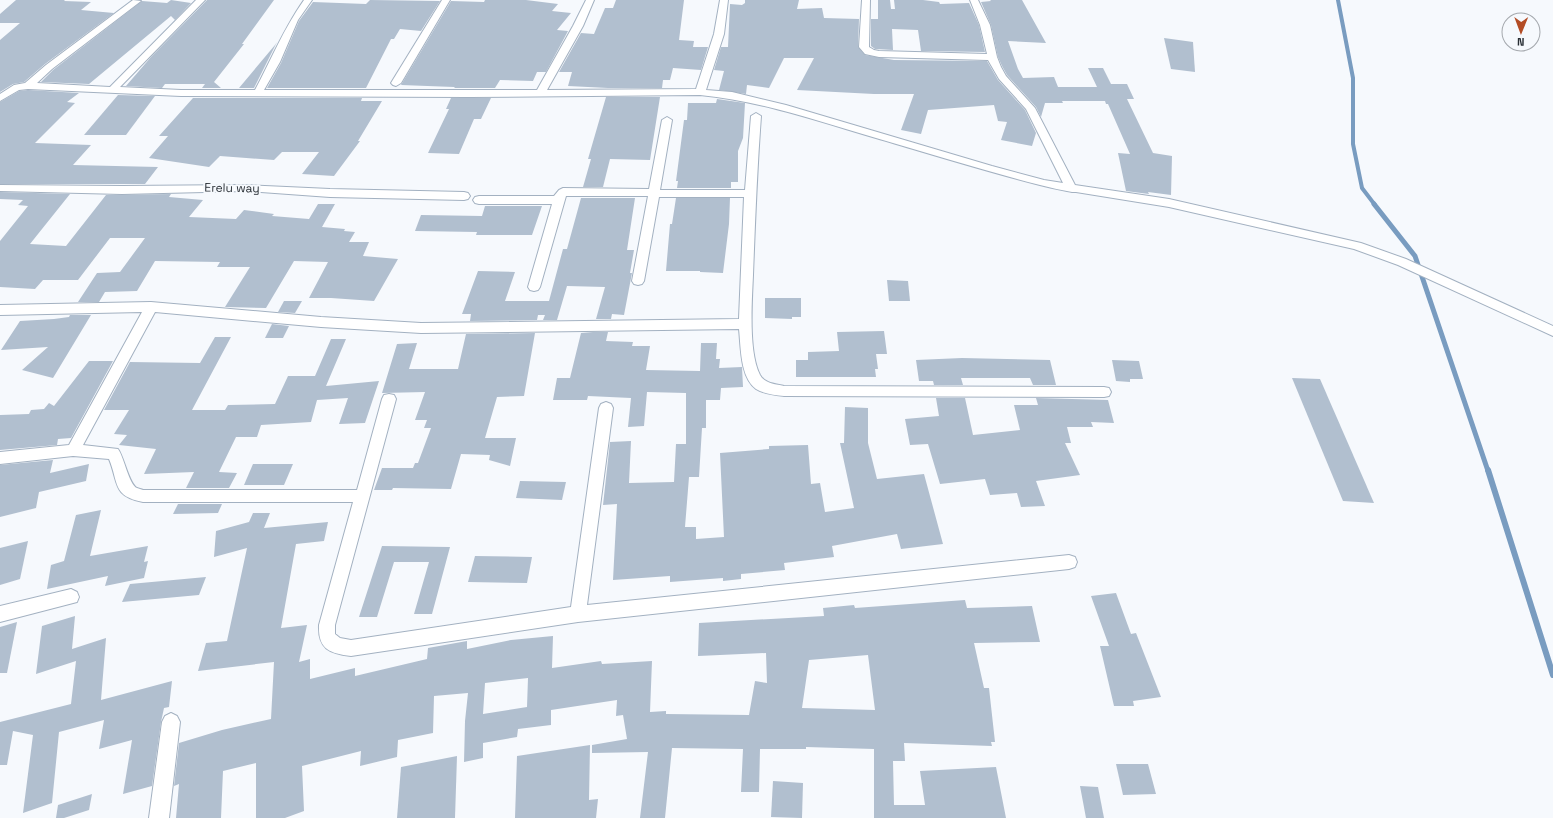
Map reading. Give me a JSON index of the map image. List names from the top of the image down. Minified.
{"streets":{"street":["Erelu way"]},"north":"bottom"}
